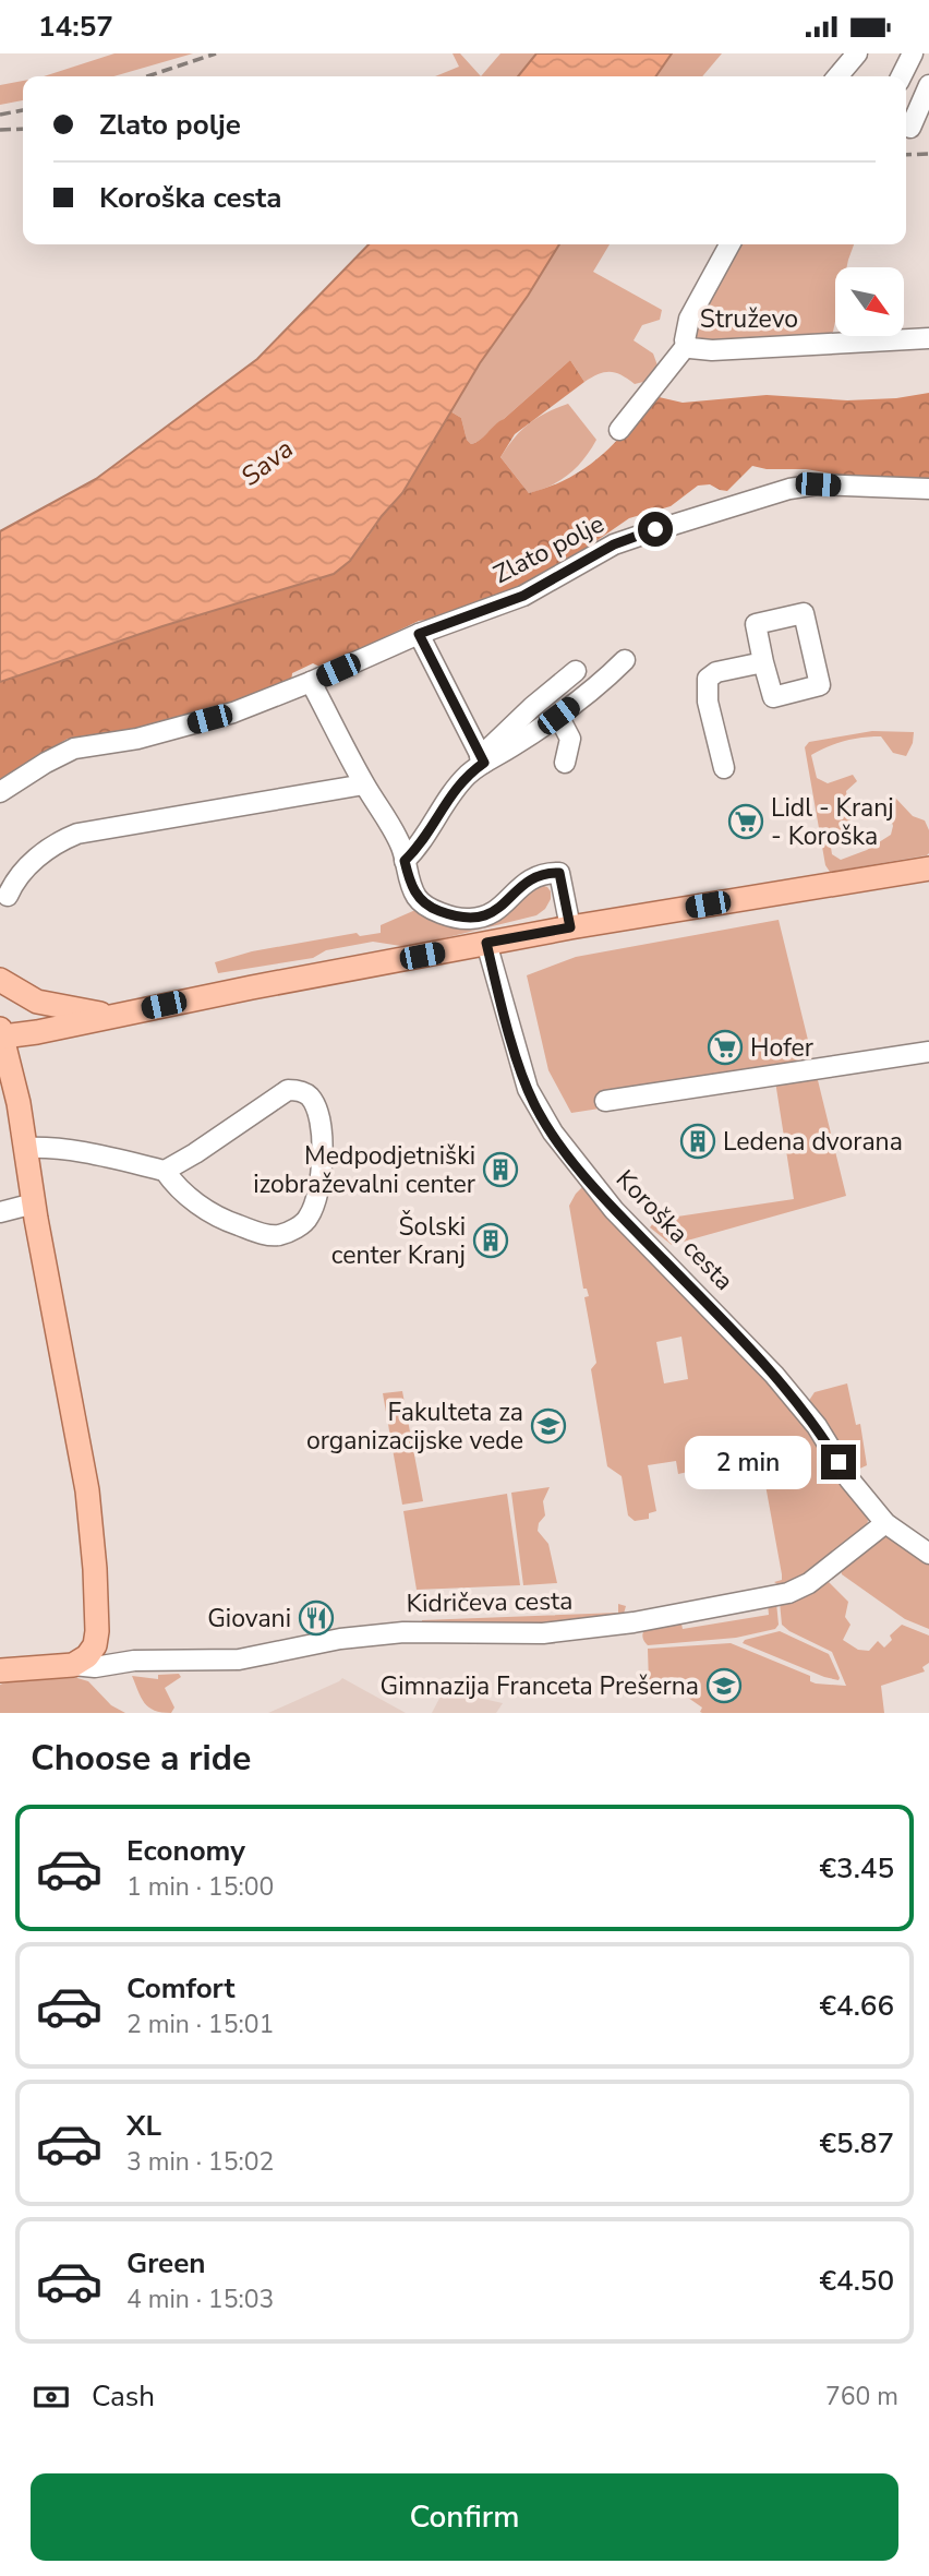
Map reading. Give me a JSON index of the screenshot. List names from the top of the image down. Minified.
{"streets":{"main road":["Kidričeva cesta"],"street":["Struževo","Zlato polje","Koroška cesta"]},"crossings":[["Koroška cesta","Kidričeva cesta"]],"water":["Sava"],"places":{"supermarket":["Lidl - Kranj - Koroška","Hofer"],"building":["Ledena dvorana","Medpodjetniški izobraževalni center","Šolski center Kranj"],"school or university":["Fakulteta za organizacijske vede","Gimnazija Franceta Prešerna"],"restaurant":["Giovani"]},"north":"bottom right","page":{"status":"14:57","banner":["Zlato polje","Koroška cesta"],"bubble":"2 min","heading":"Choose a ride","list":[{"name":"Economy","note":"1 min · 15:00","value":"€3.45"},{"name":"Comfort","note":"2 min · 15:01","value":"€4.66"},{"name":"XL","note":"3 min · 15:02","value":"€5.87"},{"name":"Green","note":"4 min · 15:03","value":"€4.50"}],"pay":["Cash","760 m"],"buttons":"Confirm"}}
